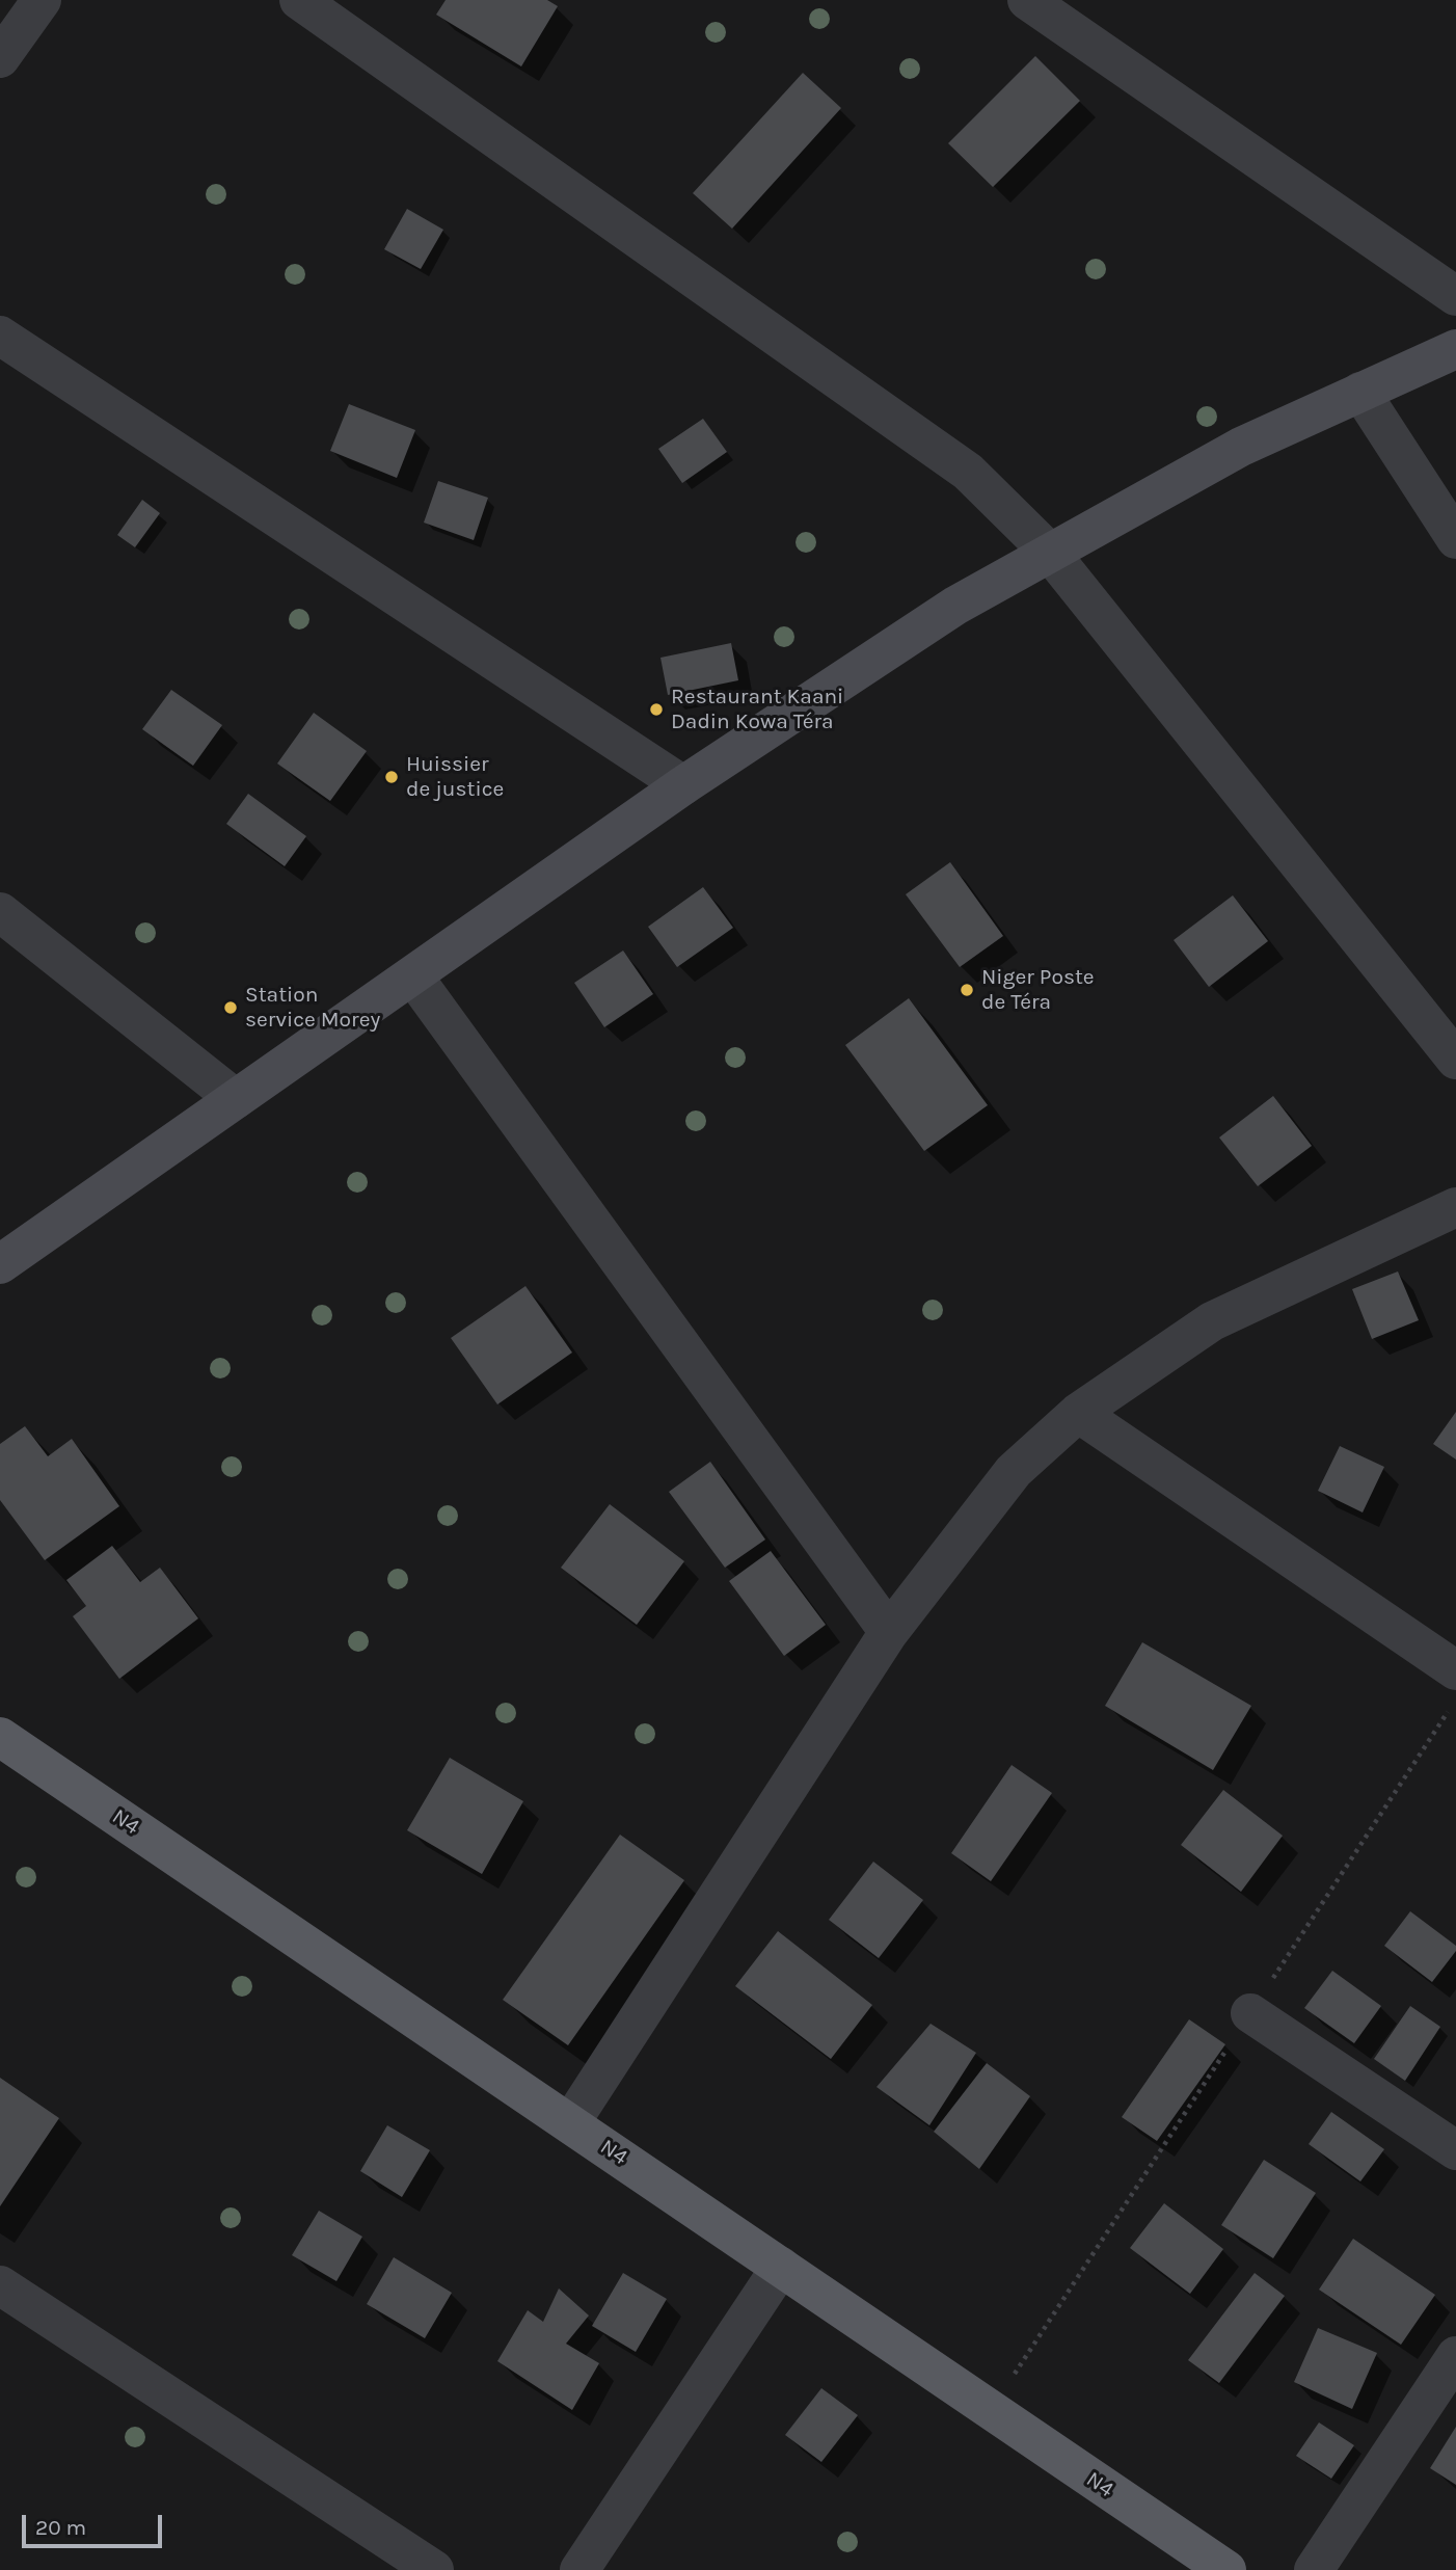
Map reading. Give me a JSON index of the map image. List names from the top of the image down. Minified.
{"streets":{"main road":["N4"]},"places":["Restaurant Kaani Dadin Kowa Téra","Huissier de justice","Niger Poste de Téra","Station service Morey"],"scale_bar":"20 m"}
